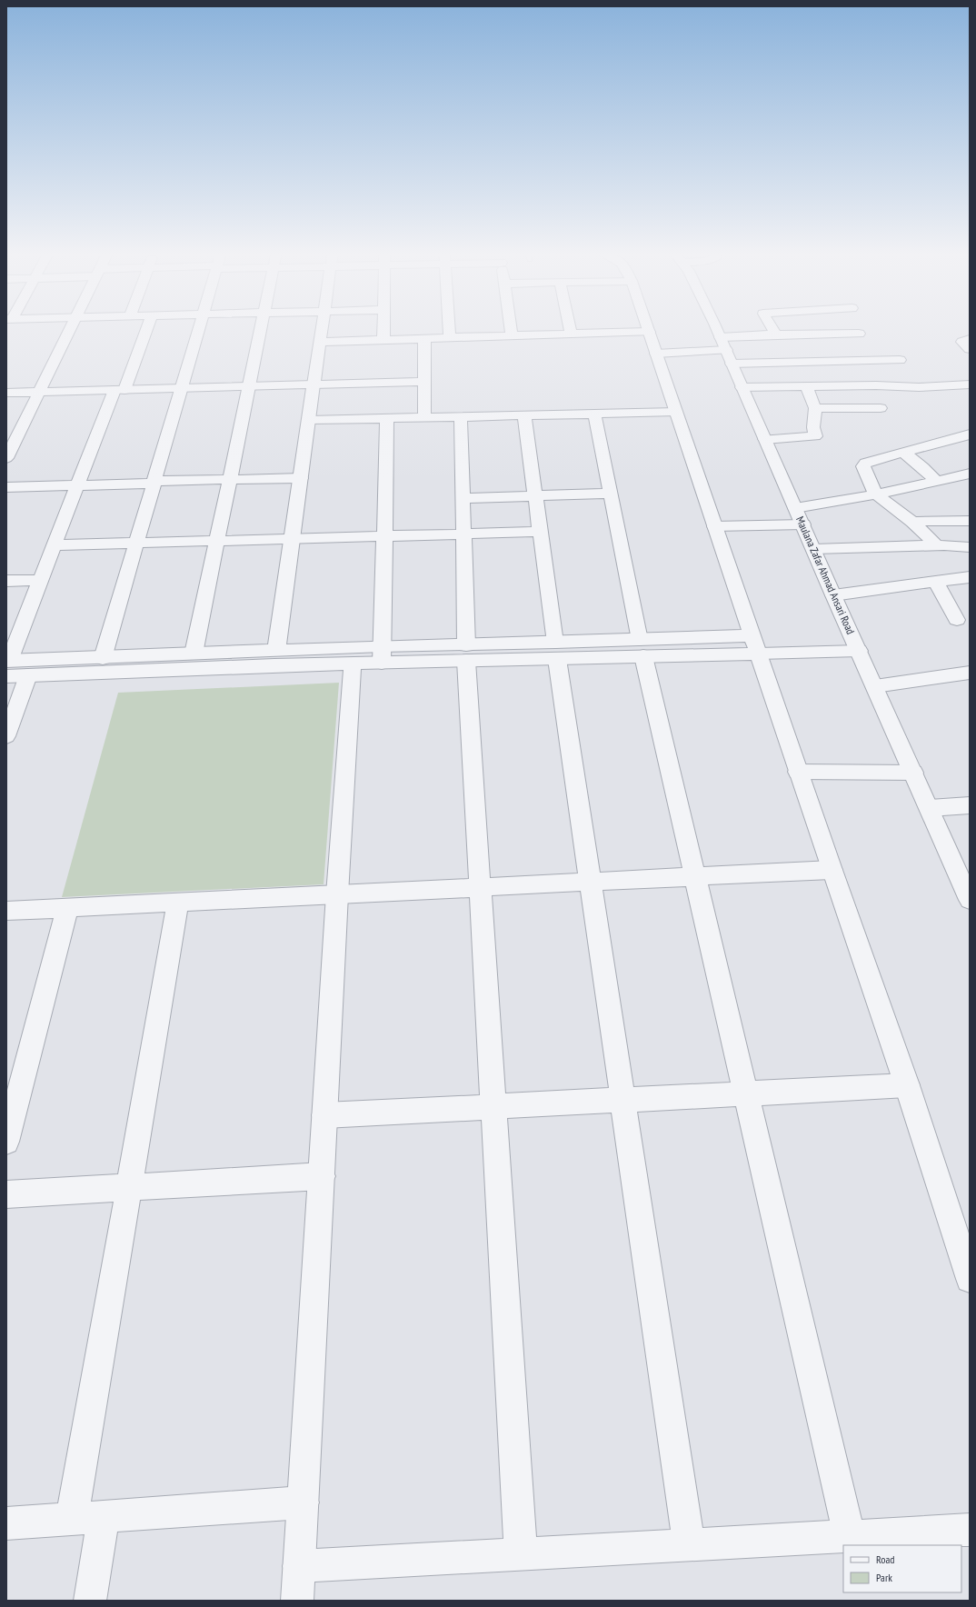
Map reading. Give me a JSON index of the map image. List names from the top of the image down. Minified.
{"streets":{"street":["Maulana Zafar Ahmad Ansari Road"]},"legend":["Road","Park"]}
